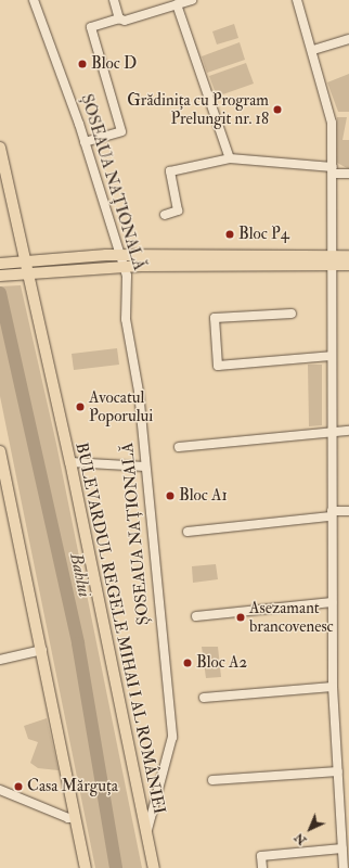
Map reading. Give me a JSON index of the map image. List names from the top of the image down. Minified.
{"streets":{"main road":["ȘOSEAUA NAȚIONALĂ","BULEVARDUL REGELE MIHAI I AL ROMÂNIEI"]},"crossings":[["ȘOSEAUA NAȚIONALĂ","BULEVARDUL REGELE MIHAI I AL ROMÂNIEI"]],"water":["Bahlui"],"places":["Bloc D","Grădinița cu Program Prelungit nr. 18","Bloc P4","Avocatul Poporului","Bloc A1","Asezamant brancovenesc","Bloc A2","Casa Mărguța"],"north":"bottom left"}
